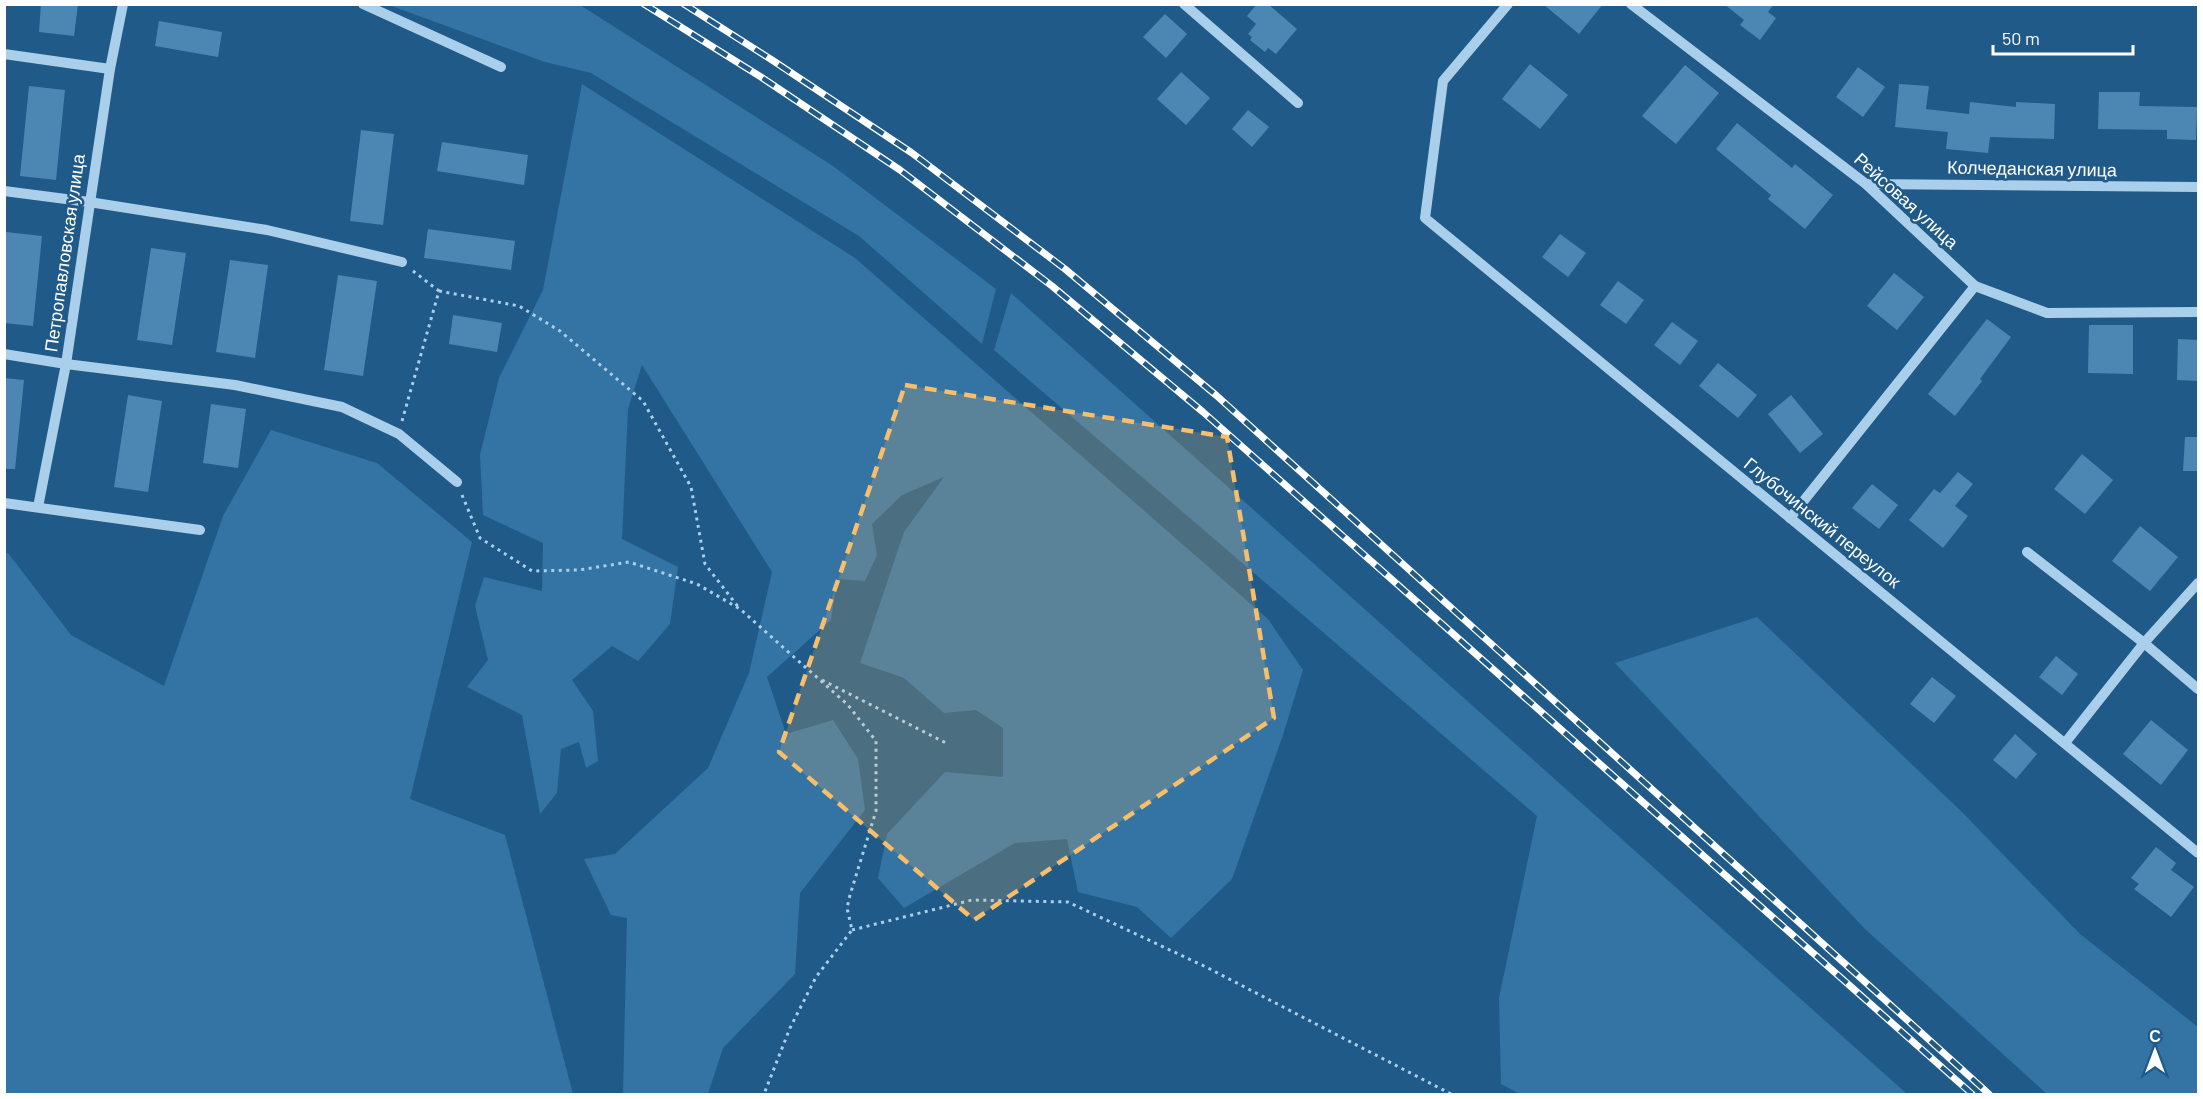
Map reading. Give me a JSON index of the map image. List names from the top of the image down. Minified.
{"streets":{"street":["Колчеданская улица","Рейсовая улица","Петропавловская улица","Глубочинский переулок"]},"crossings":[["Колчеданская улица","Рейсовая улица"]],"scale_bar":"50 m","north":"top"}
